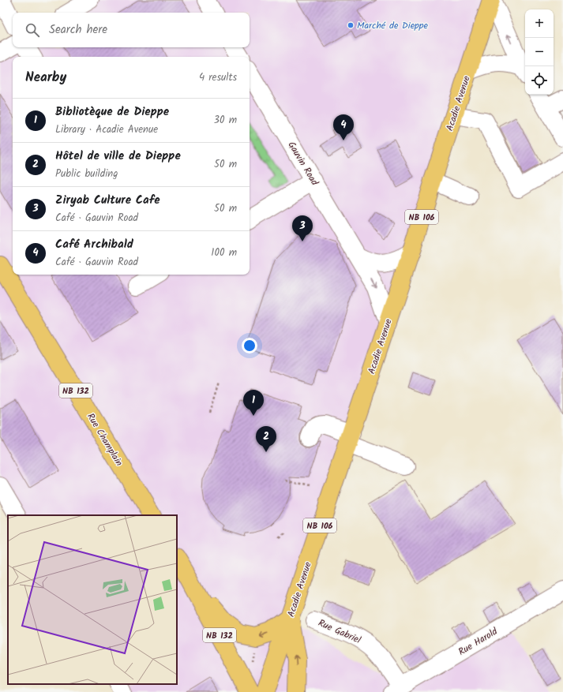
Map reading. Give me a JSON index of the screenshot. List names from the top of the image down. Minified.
{"streets":{"main road":["Acadie Avenue","NB 106","NB 132","Rue Champlain"],"street":["Gauvin Road","Rue Gabriel","Rue Harold"]},"crossings":[["Acadie Avenue","Gauvin Road"],["Rue Gabriel","Rue Harold"]],"places":["Marché de Dieppe"],"page":{"map_buttons":["+","−"],"search":"Search here","heading":["Nearby","4 results"],"list":[{"mark":"1","name":"Bibliotèque de Dieppe","note":"Library · Acadie Avenue","value":"30 m"},{"mark":"2","name":"Hôtel de ville de Dieppe","note":"Public building","value":"50 m"},{"mark":"3","name":"Ziryab Culture Cafe","note":"Café · Gauvin Road","value":"50 m"},{"mark":"4","name":"Café Archibald","note":"Café · Gauvin Road","value":"100 m"}],"pins":["4","3","1","2"]}}
